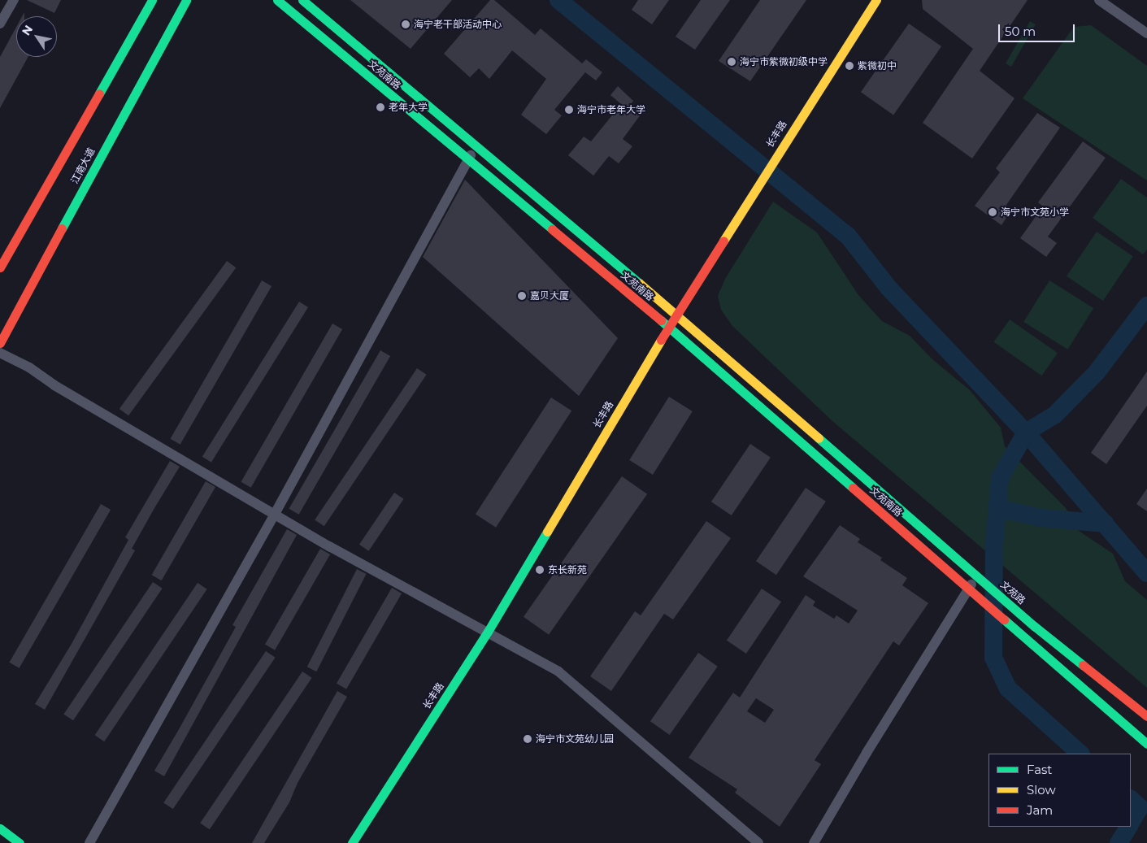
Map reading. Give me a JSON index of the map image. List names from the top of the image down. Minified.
{"streets":{"main road":["文苑南路","长丰路","江南大道","文苑路"]},"crossings":[["文苑南路","长丰路"],["文苑南路","文苑路"]],"places":["海宁老干部活动中心","海宁市紫微初级中学","紫微初中","老年大学","海宁市老年大学","海宁市文苑小学","嘉贝大厦","东长新苑","海宁市文苑幼儿园"],"legend":["Fast","Slow","Jam"],"scale_bar":"50 m","north":"top left"}
